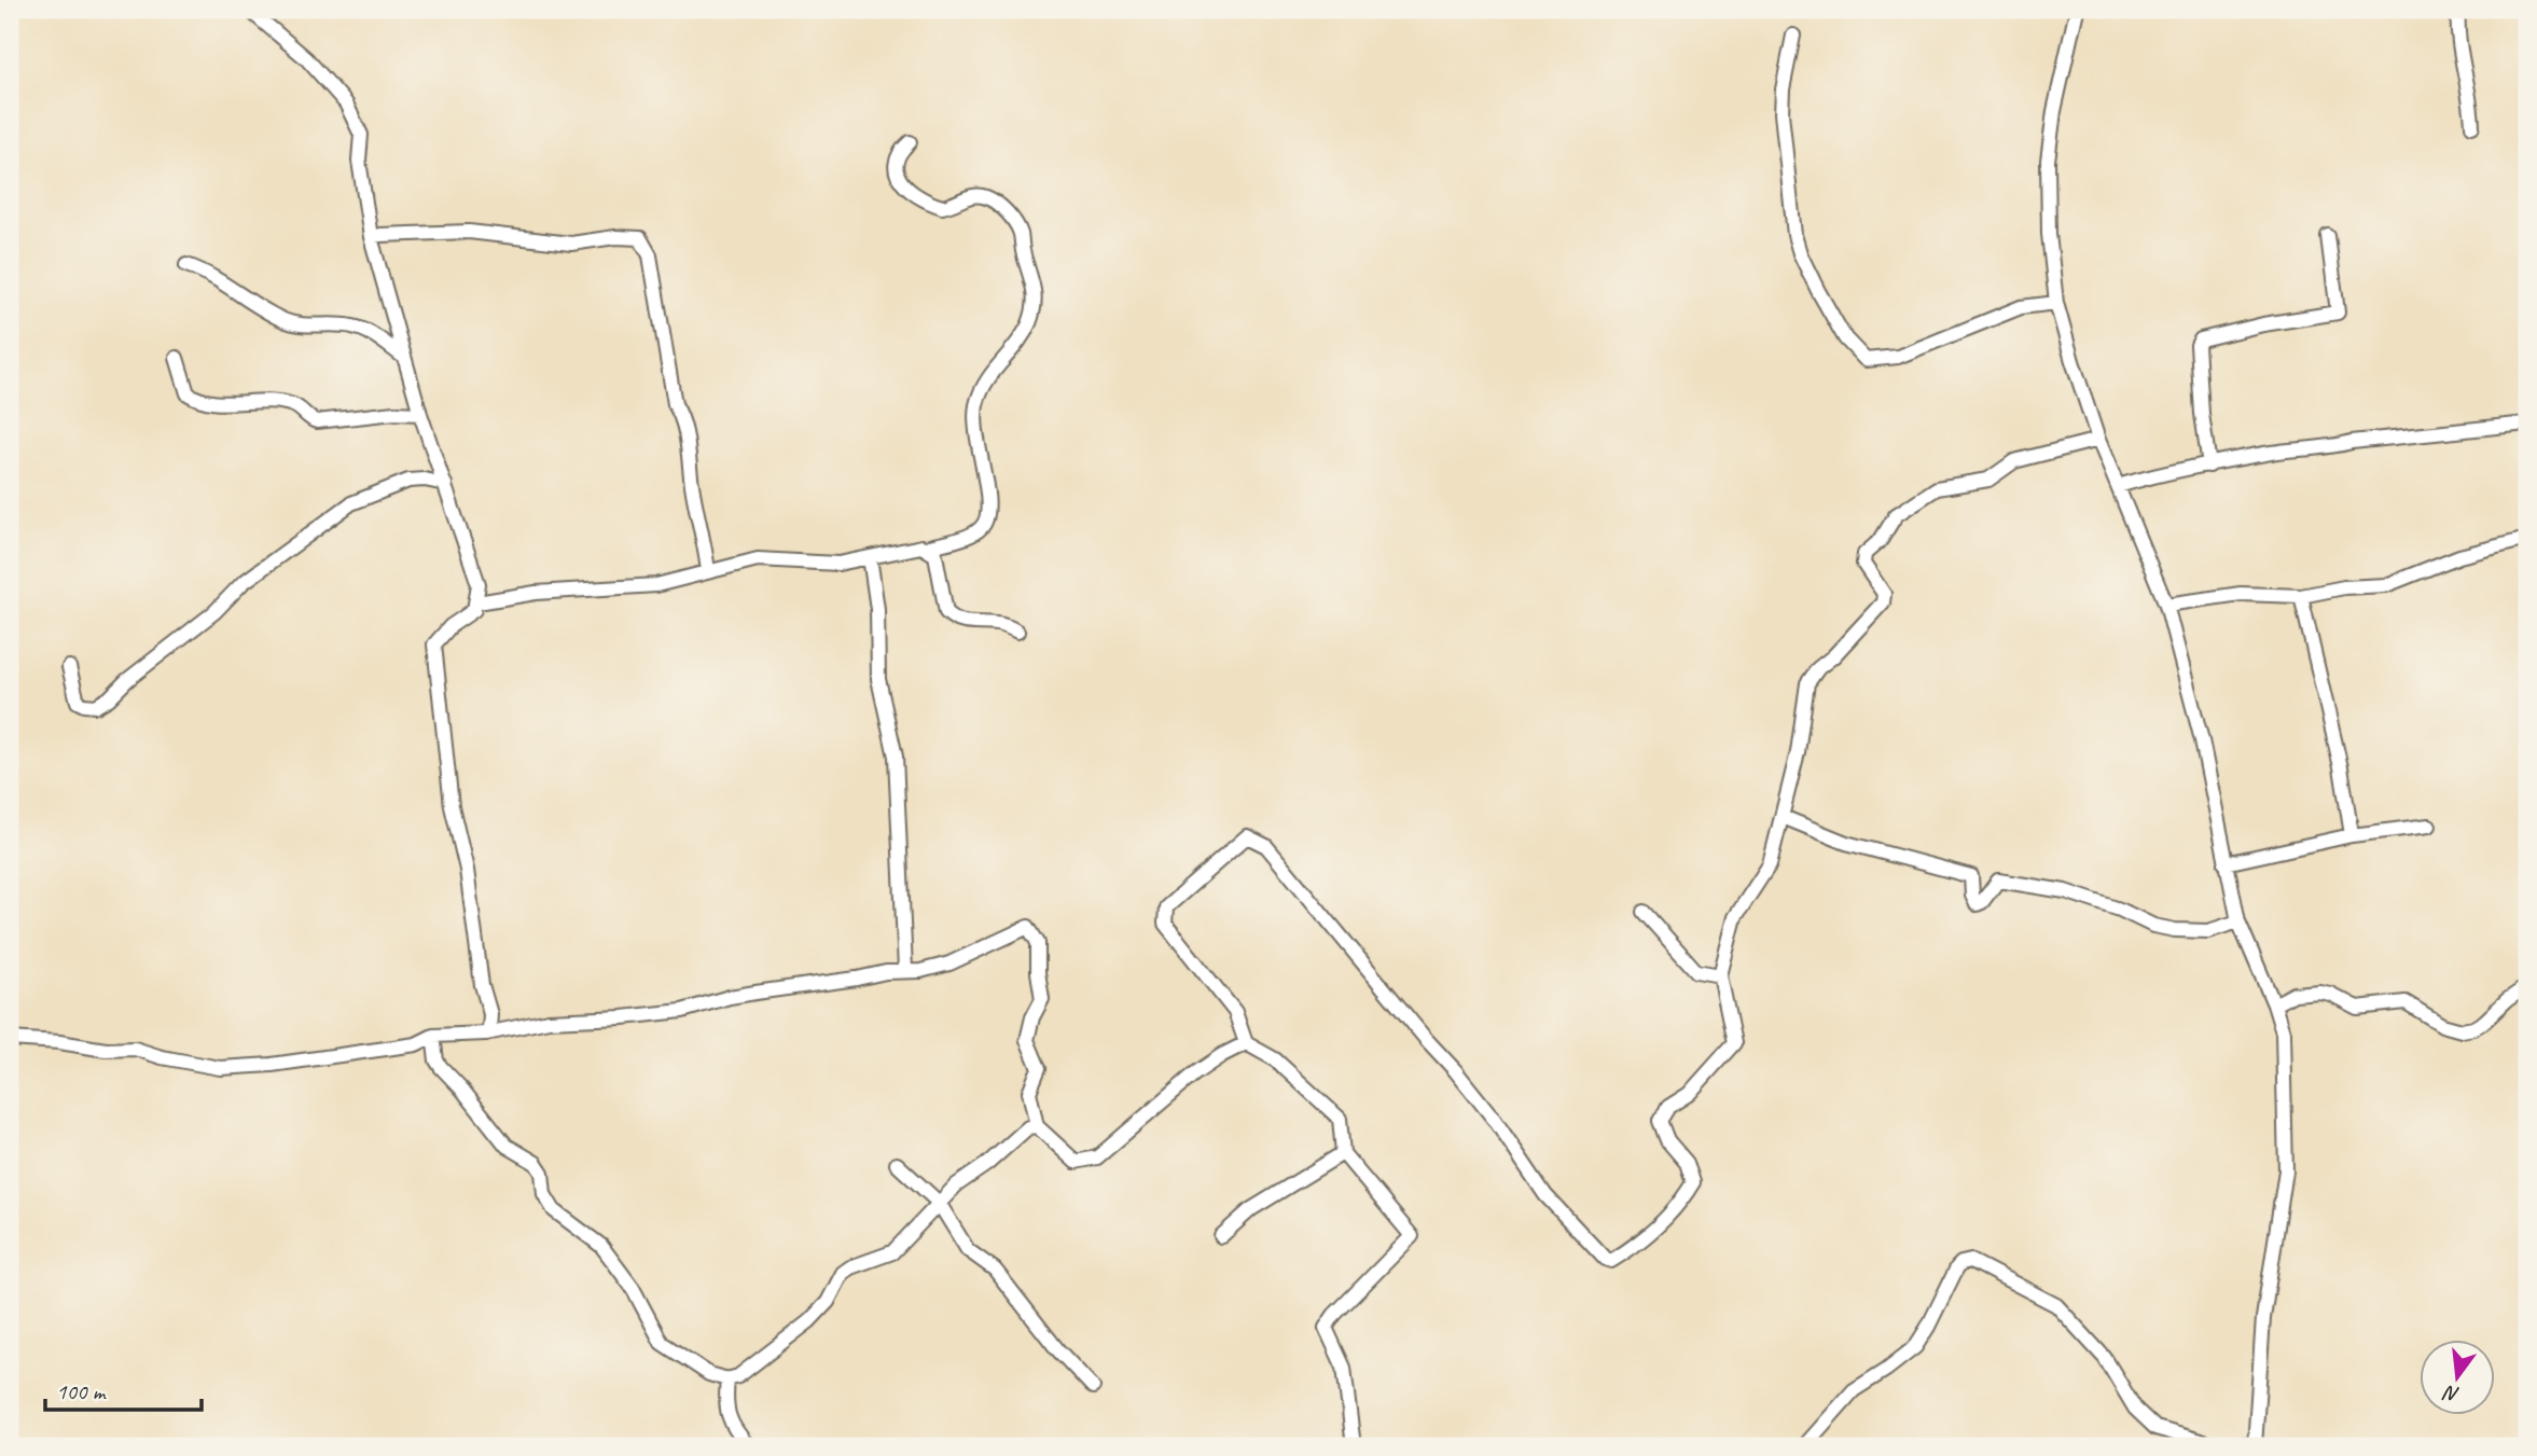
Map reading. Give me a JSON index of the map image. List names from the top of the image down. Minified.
{"scale_bar":"100 m","north":"bottom"}
